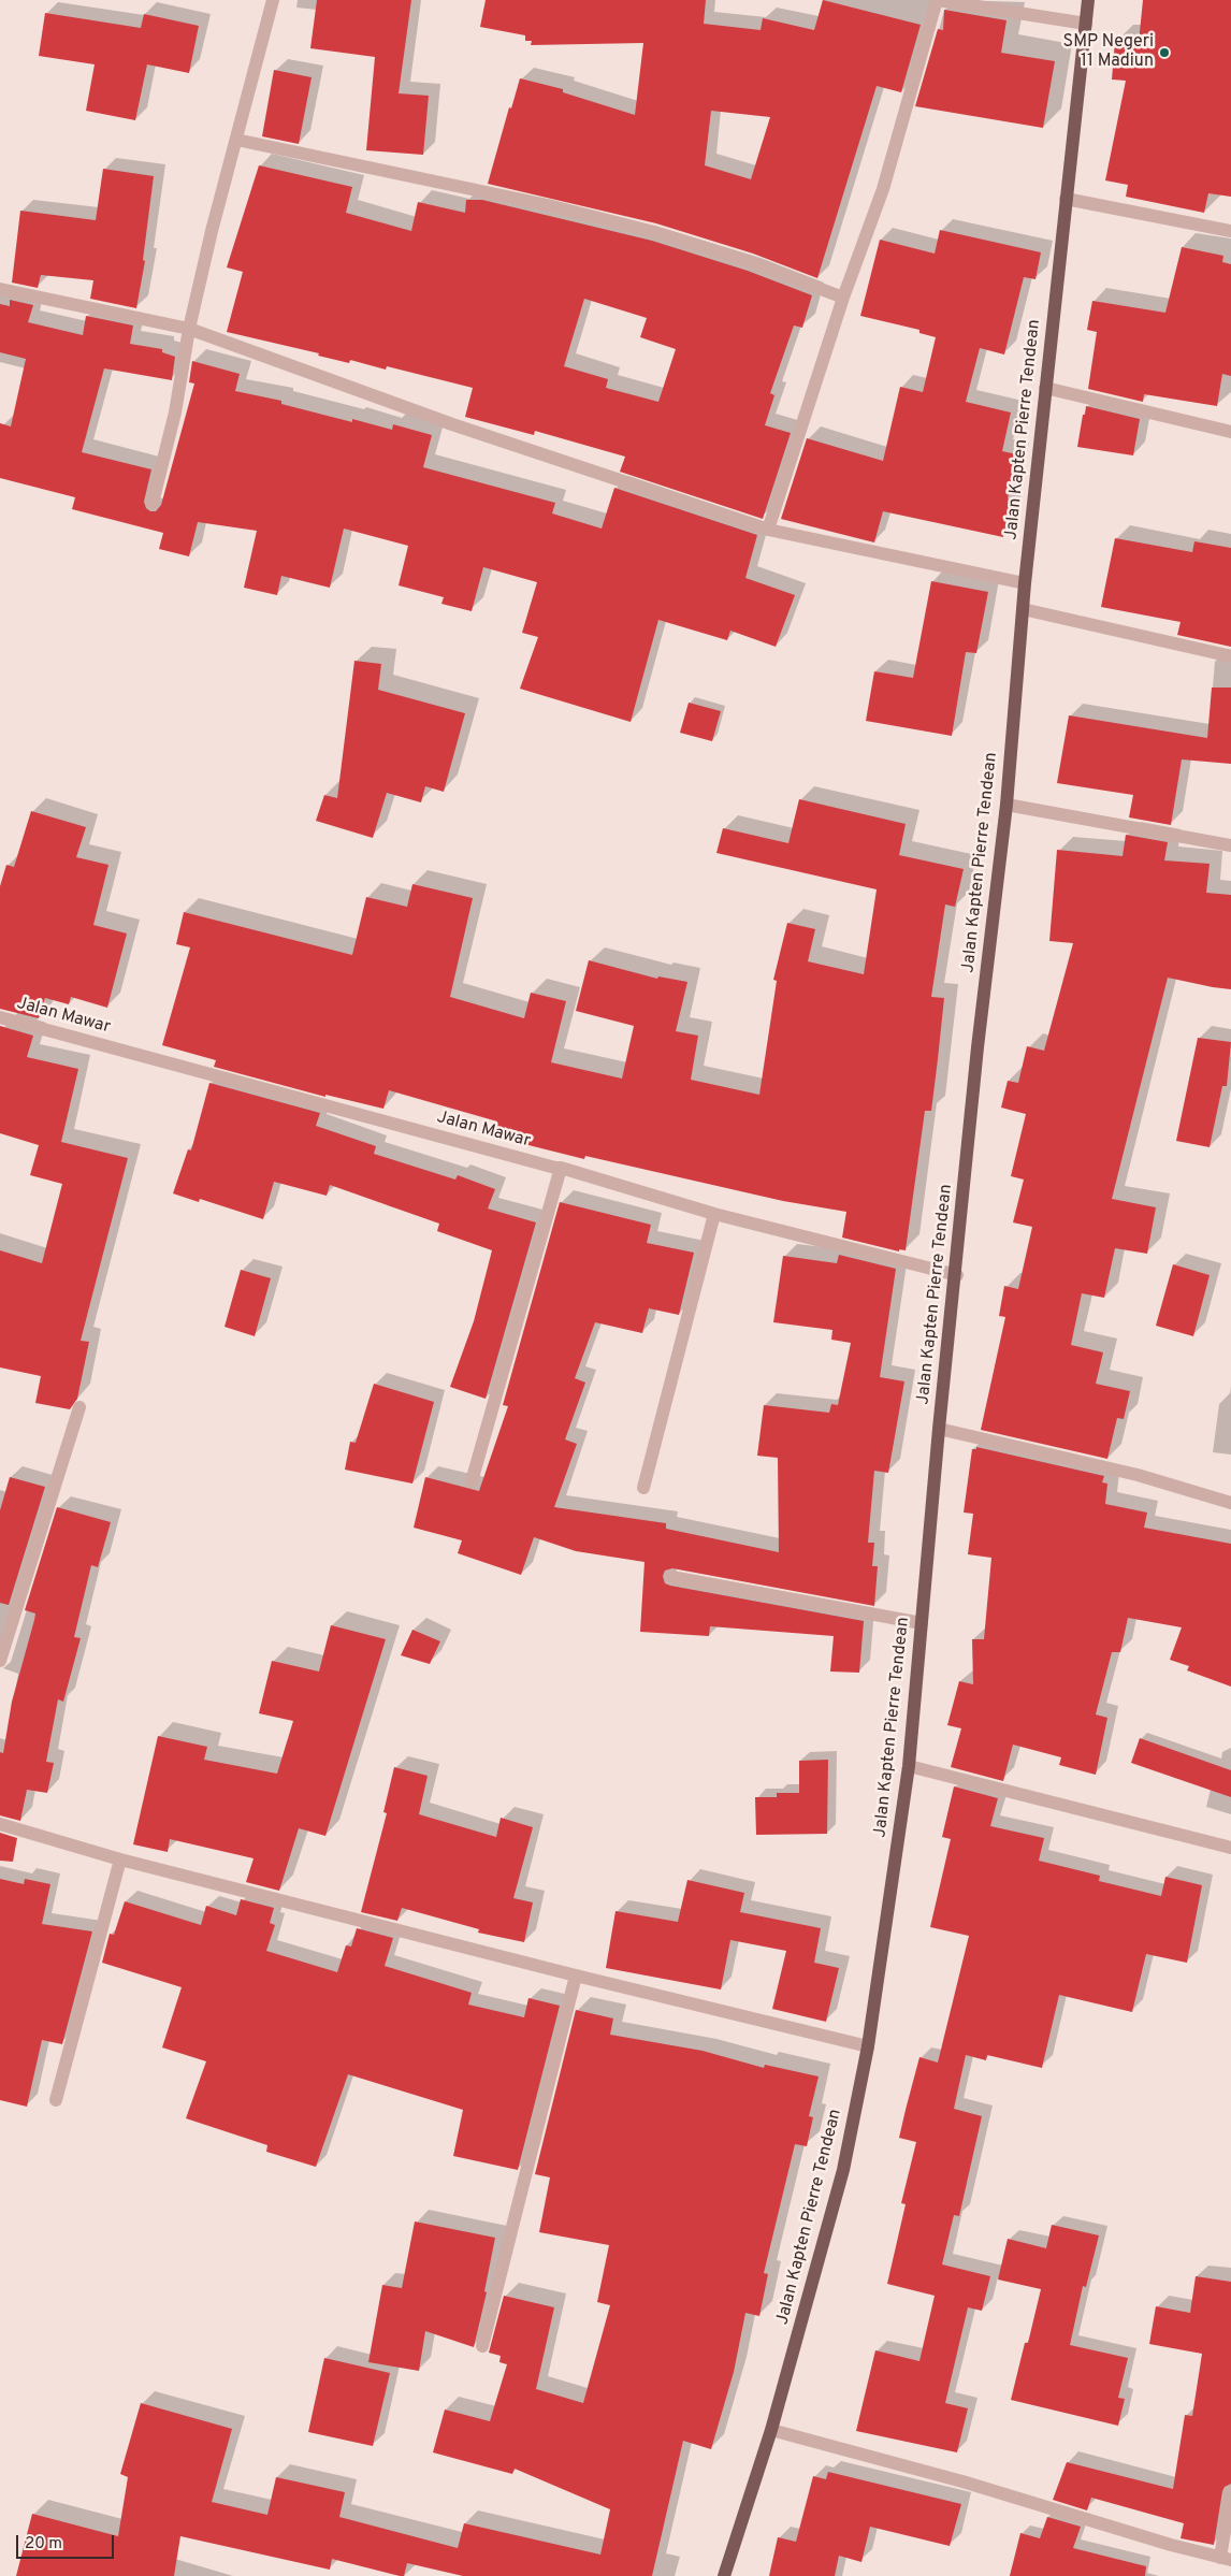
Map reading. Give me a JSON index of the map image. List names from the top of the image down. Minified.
{"streets":{"main road":["Jalan Kapten Pierre Tendean"],"street":["Jalan Mawar"]},"crossings":[["Jalan Kapten Pierre Tendean","Jalan Mawar"]],"places":["SMP Negeri 11 Madiun"],"scale_bar":"20 m"}
